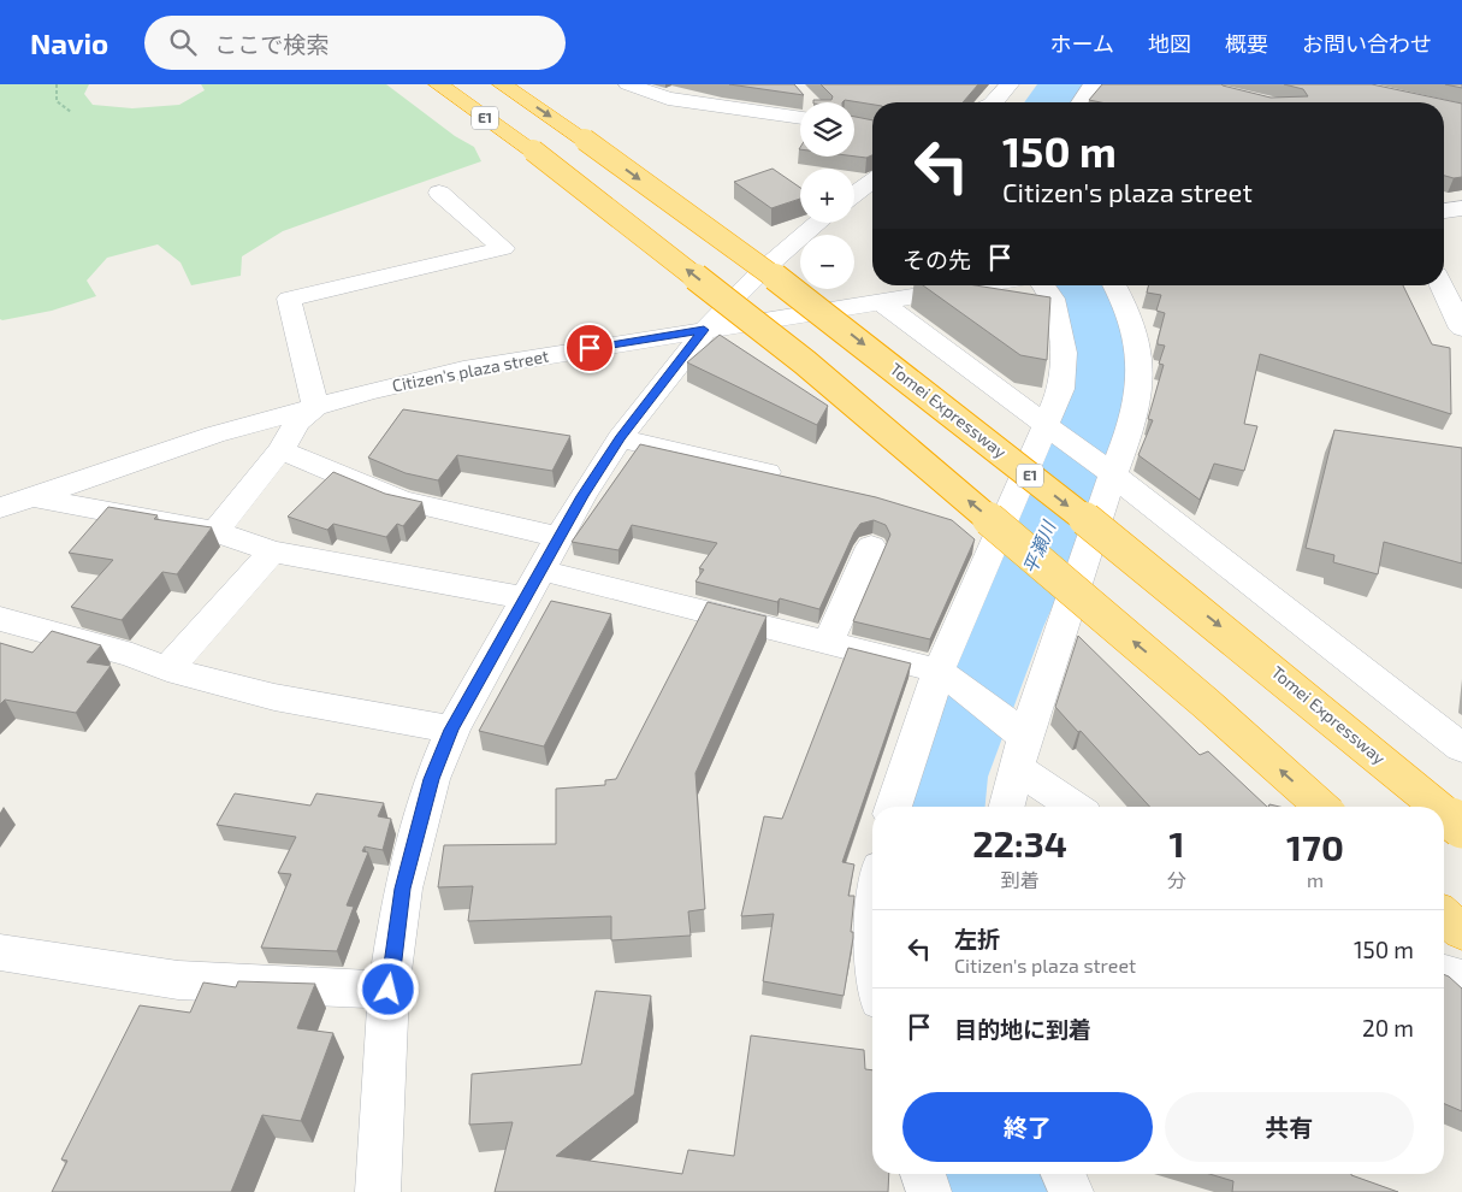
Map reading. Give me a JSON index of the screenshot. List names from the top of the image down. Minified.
{"streets":{"highway":["E1","Tomei Expressway"],"street":["Citizen's plaza street"]},"water":["平瀬川"],"page":{"header":"Navio","search":"ここで検索","nav":["ホーム","地図","概要","お問い合わせ"],"map_buttons":["+","−"],"turn":["150 m","Citizen's plaza street"],"then":"その先","eta":["22:34","到着","1","分","170","m"],"list":[{"name":"左折","note":"Citizen's plaza street","value":"150 m"},{"name":"目的地に到着","value":"20 m"}],"buttons":["終了","共有"]}}
